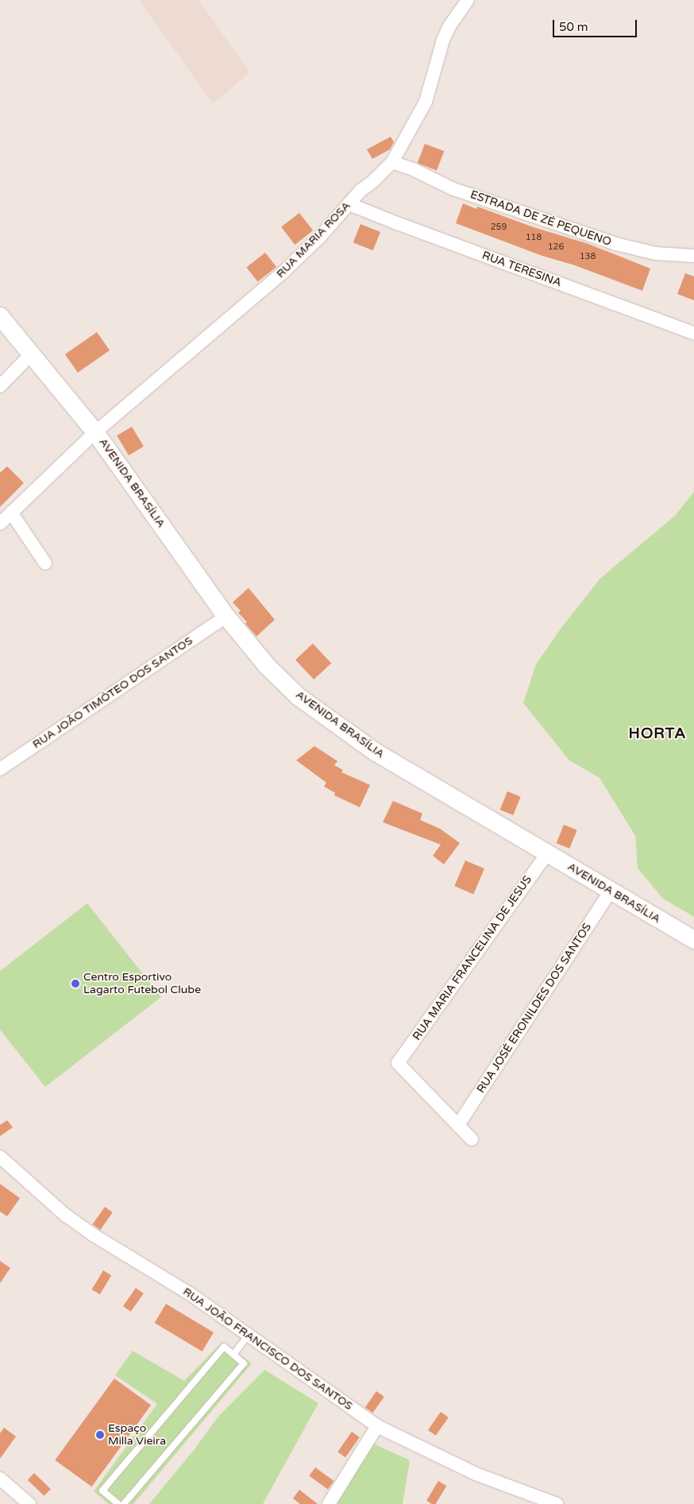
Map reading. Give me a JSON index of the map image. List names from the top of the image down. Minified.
{"streets":{"main road":["AVENIDA BRASÍLIA"],"street":["ESTRADA DE ZÉ PEQUENO","RUA MARIA ROSA","RUA TERESINA","RUA JOÃO TIMÓTEO DOS SANTOS","RUA MARIA FRANCELINA DE JESUS","RUA JOSÉ ERONILDES DOS SANTOS","RUA JOÃO FRANCISCO DOS SANTOS"]},"crossings":[["ESTRADA DE ZÉ PEQUENO","RUA MARIA ROSA"],["RUA MARIA ROSA","RUA TERESINA"],["RUA MARIA ROSA","AVENIDA BRASÍLIA"],["AVENIDA BRASÍLIA","RUA JOÃO TIMÓTEO DOS SANTOS"],["AVENIDA BRASÍLIA","RUA MARIA FRANCELINA DE JESUS"],["AVENIDA BRASÍLIA","RUA JOSÉ ERONILDES DOS SANTOS"],["RUA MARIA FRANCELINA DE JESUS","RUA JOSÉ ERONILDES DOS SANTOS"]],"districts":["HORTA"],"places":["Centro Esportivo Lagarto Futebol Clube","Espaço Milla Vieira"],"house_numbers":["259","118","126","138"],"scale_bar":"50 m"}
